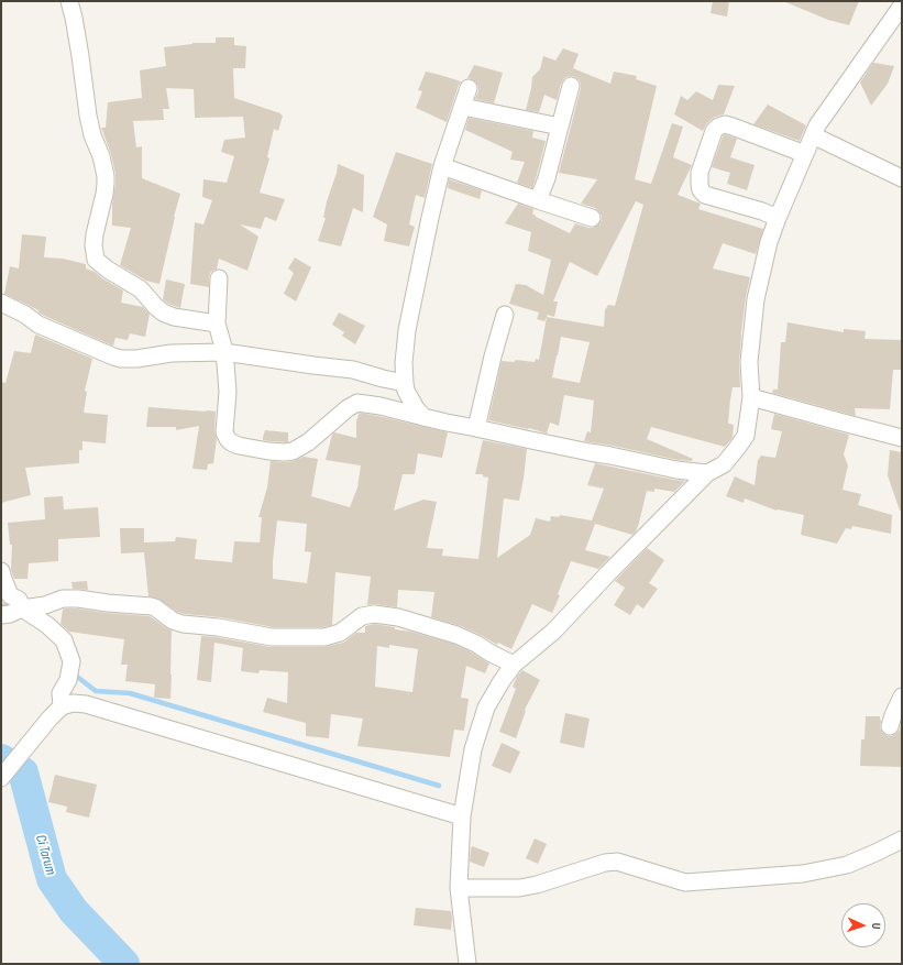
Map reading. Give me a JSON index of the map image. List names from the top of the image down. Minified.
{"water":["Ci Tarum"],"north":"right"}
